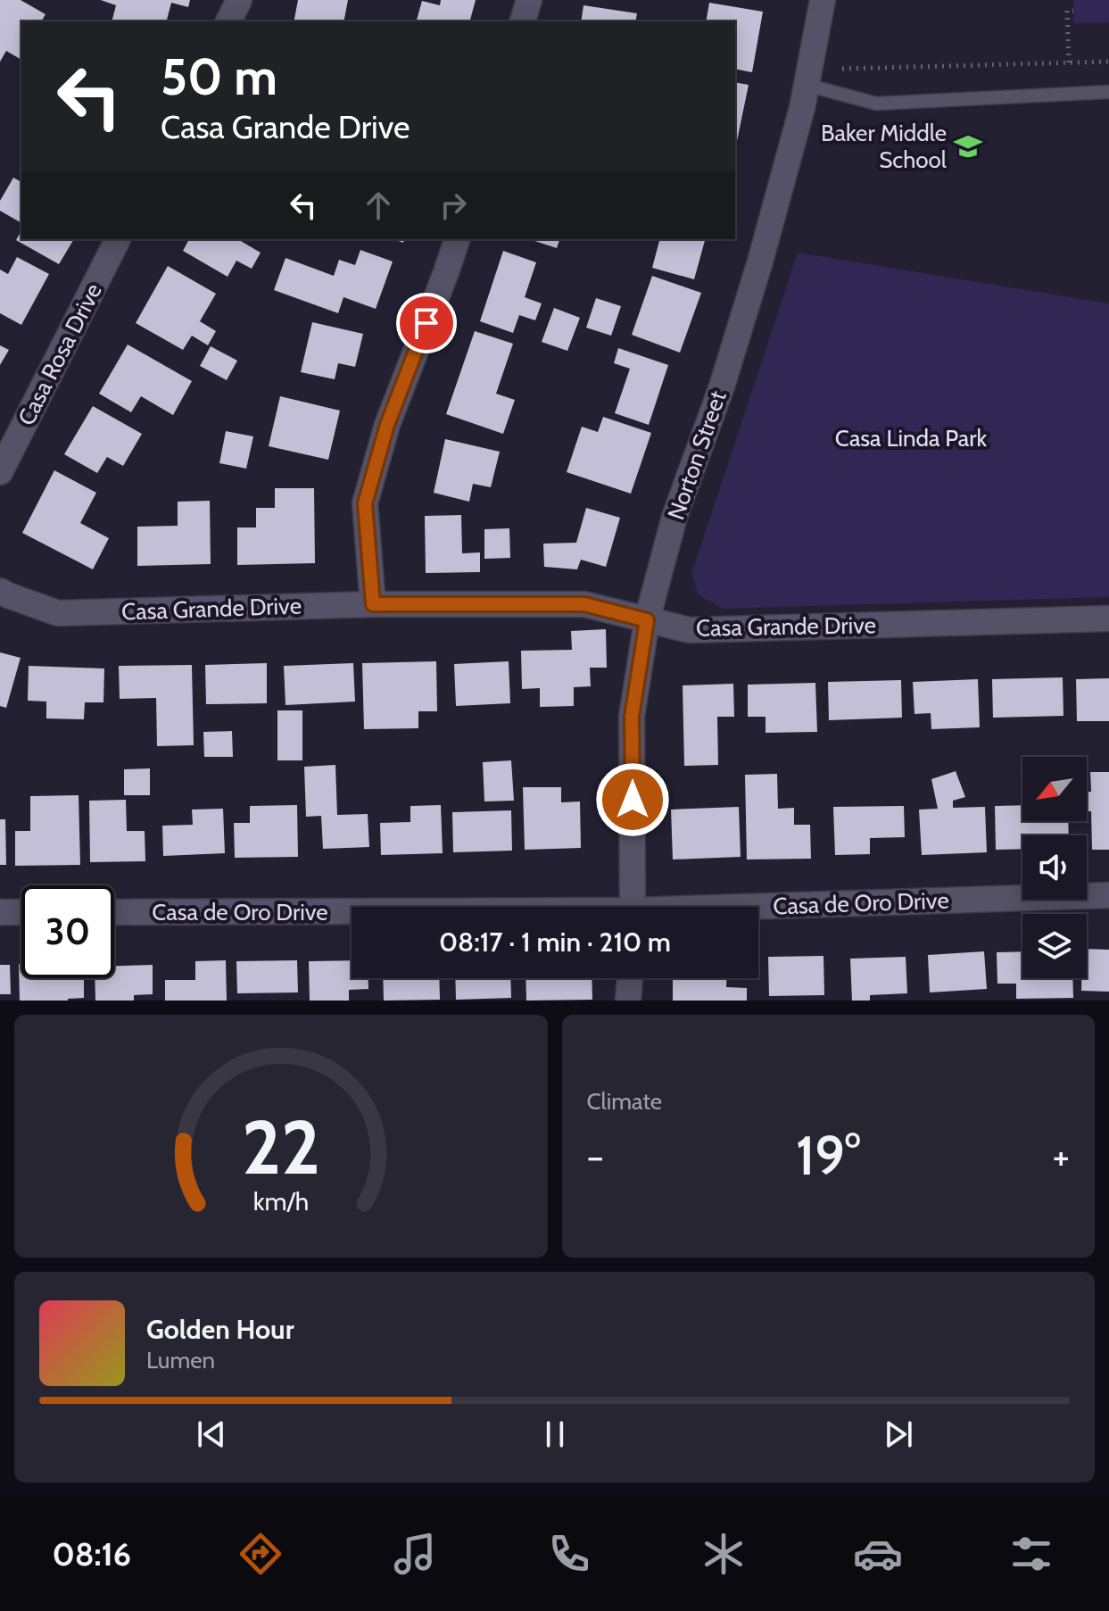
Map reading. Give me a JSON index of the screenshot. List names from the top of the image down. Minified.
{"streets":{"street":["Casa Rosa Drive","Norton Street","Casa Grande Drive","Casa de Oro Drive"]},"crossings":[["Norton Street","Casa Grande Drive"]],"parks":["Casa Linda Park"],"places":{"school or university":["Baker Middle School"]},"north":"bottom left","page":{"turn":["50 m","Casa Grande Drive"],"limit":"30","trip":"08:17 · 1 min · 210 m","tile":"Climate","heat":["−","19°","+"],"song":["Golden Hour","Lumen"],"tabs":"08:16","gauge":["22","km/h"]}}
